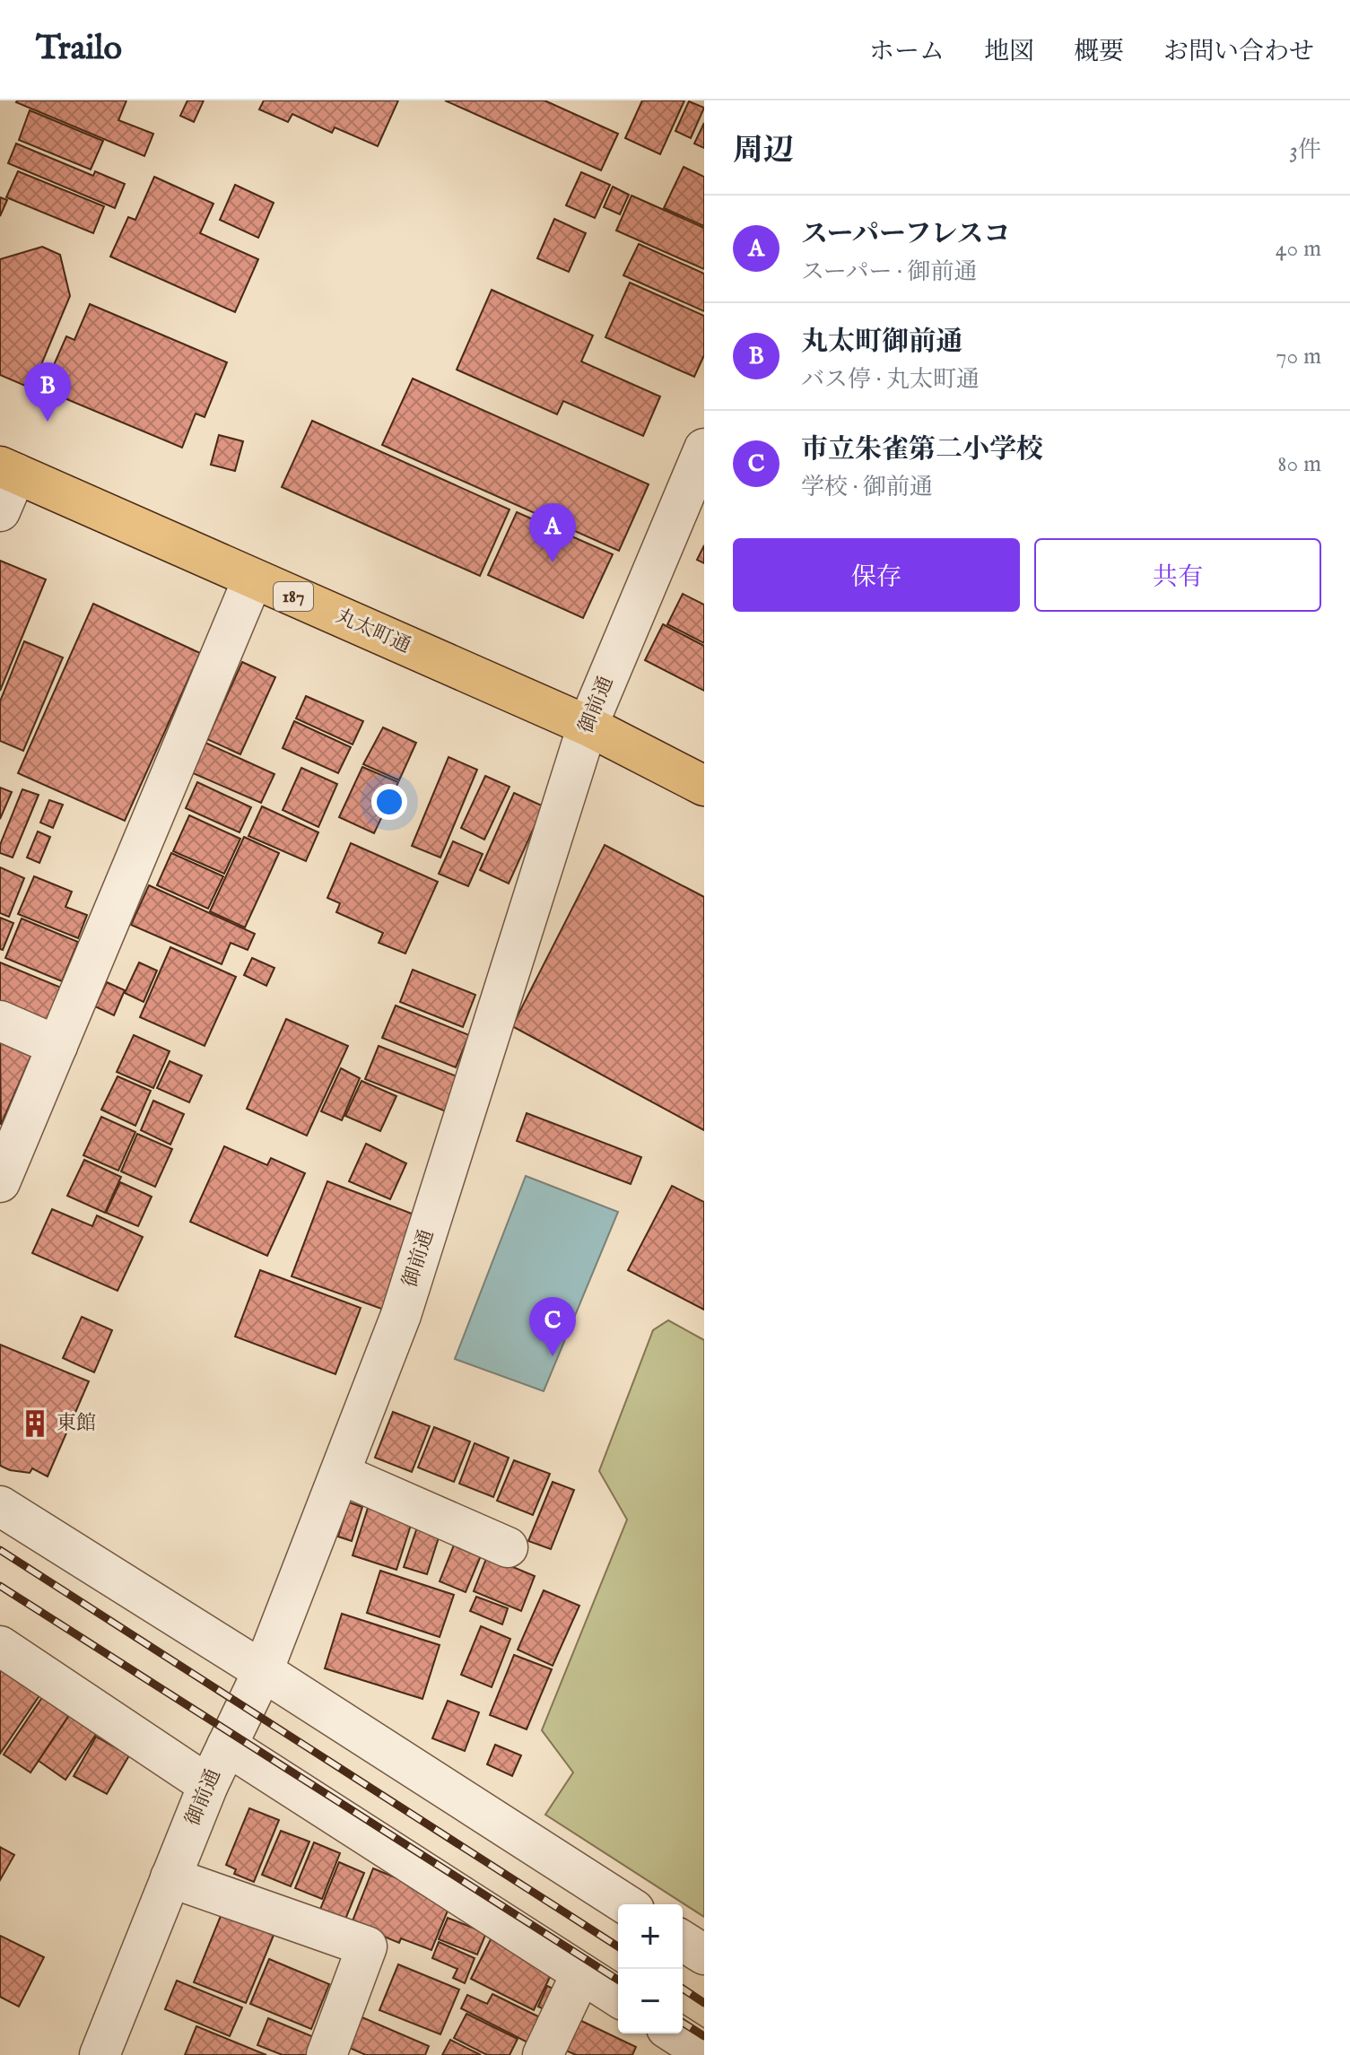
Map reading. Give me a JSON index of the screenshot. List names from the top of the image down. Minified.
{"streets":{"main road":["187","丸太町通"],"street":["御前通"]},"crossings":[["丸太町通","御前通"]],"places":{"building":["東館"]},"page":{"header":"Trailo","nav":["ホーム","地図","概要","お問い合わせ"],"heading":["周辺","3件"],"list":[{"mark":"A","name":"スーパーフレスコ","note":"スーパー · 御前通","value":"40 m"},{"mark":"B","name":"丸太町御前通","note":"バス停 · 丸太町通","value":"70 m"},{"mark":"C","name":"市立朱雀第二小学校","note":"学校 · 御前通","value":"80 m"}],"pins":["B","A","C"],"buttons":["保存","共有"],"map_buttons":["+","−"]}}
